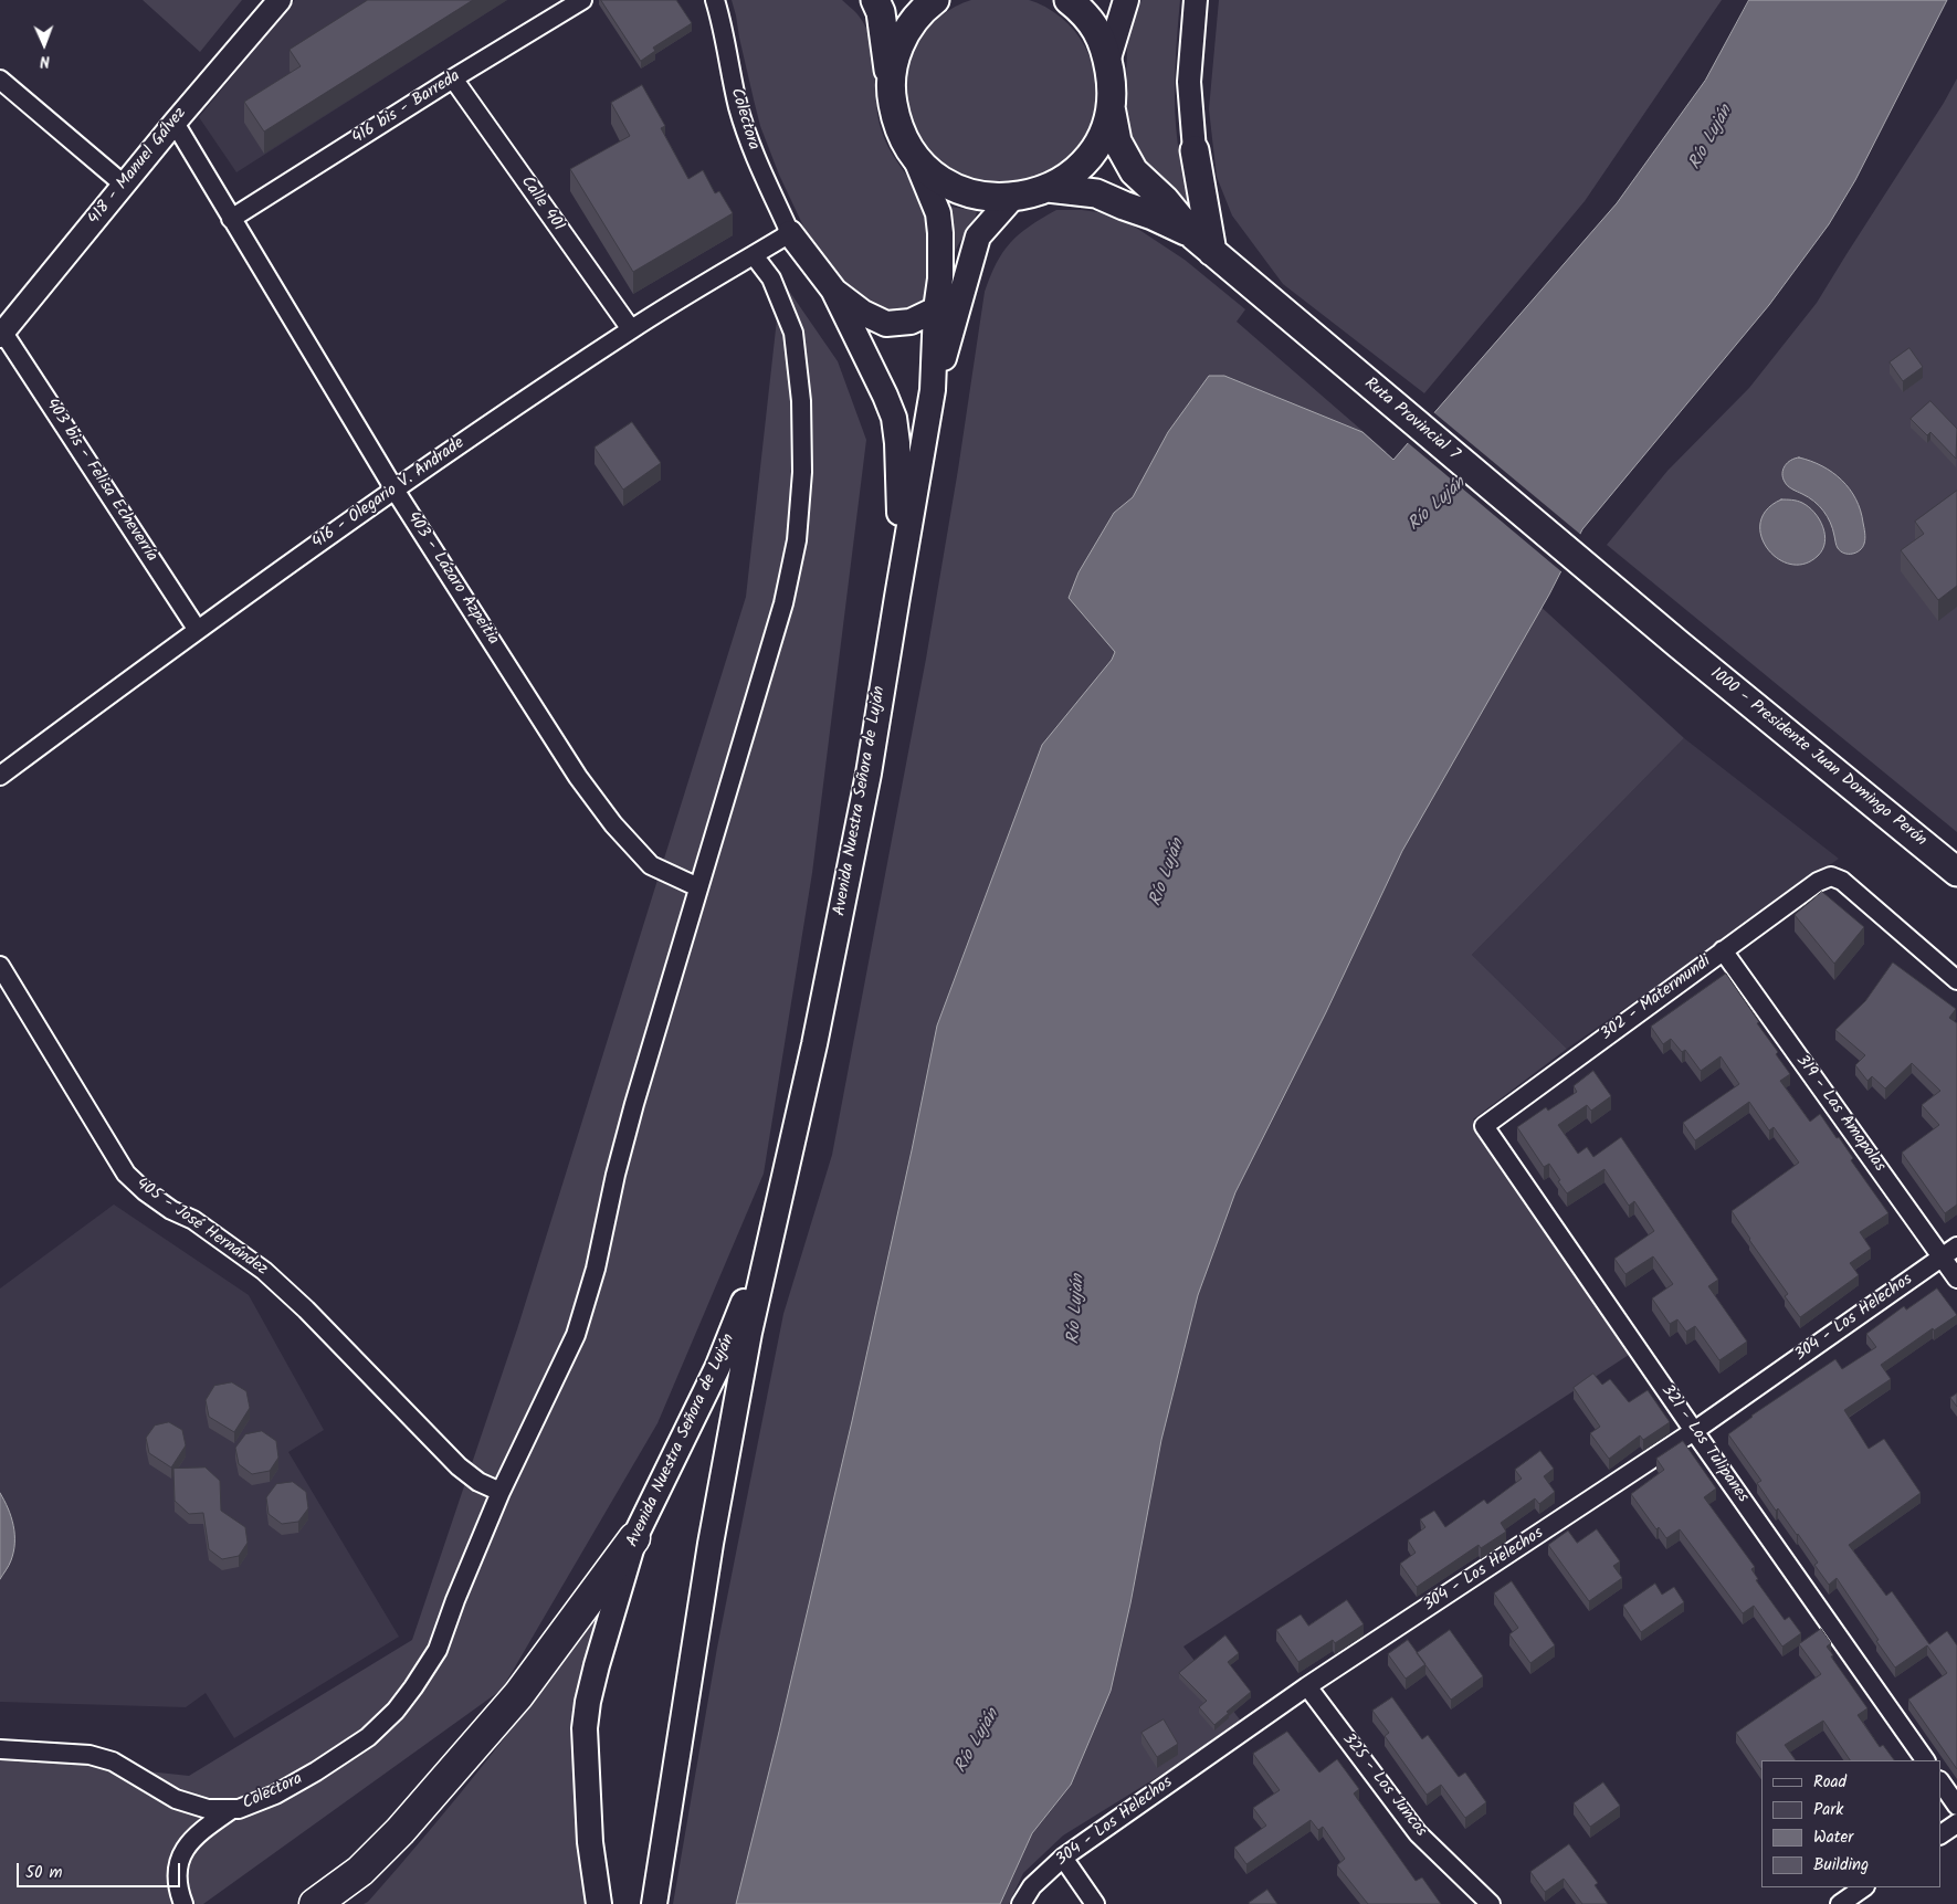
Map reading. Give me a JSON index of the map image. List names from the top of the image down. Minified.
{"streets":{"main road":["Ruta Provincial 7","1000 - Presidente Juan Domingo Perón","Avenida Nuestra Señora de Luján"],"street":["416 bis - Barreda","Colectora","418 - Manuel Gálvez","Calle 401","403 bis - Felisa Echeverría","416 - Olegario V. Andrade","403 - Lázaro Azpeitia","302 - Matermundi","319 - Las Amapolas","405 - José Hernández","304 - Los Helechos","321 - Los Tulipanes","325 - Los Juncos"]},"crossings":[["416 bis - Barreda","Calle 401"],["416 bis - Barreda","403 - Lázaro Azpeitia"],["Colectora","416 - Olegario V. Andrade"],["Colectora","403 - Lázaro Azpeitia"],["Colectora","405 - José Hernández"],["418 - Manuel Gálvez","403 bis - Felisa Echeverría"],["418 - Manuel Gálvez","403 - Lázaro Azpeitia"],["Calle 401","416 - Olegario V. Andrade"],["Ruta Provincial 7","1000 - Presidente Juan Domingo Perón"],["403 bis - Felisa Echeverría","416 - Olegario V. Andrade"],["416 - Olegario V. Andrade","403 - Lázaro Azpeitia"],["302 - Matermundi","319 - Las Amapolas"],["302 - Matermundi","321 - Los Tulipanes"],["319 - Las Amapolas","304 - Los Helechos"],["304 - Los Helechos","321 - Los Tulipanes"],["304 - Los Helechos","325 - Los Juncos"]],"water":["Río Luján"],"legend":["Road","Park","Water","Building"],"scale_bar":"50 m","north":"bottom"}
